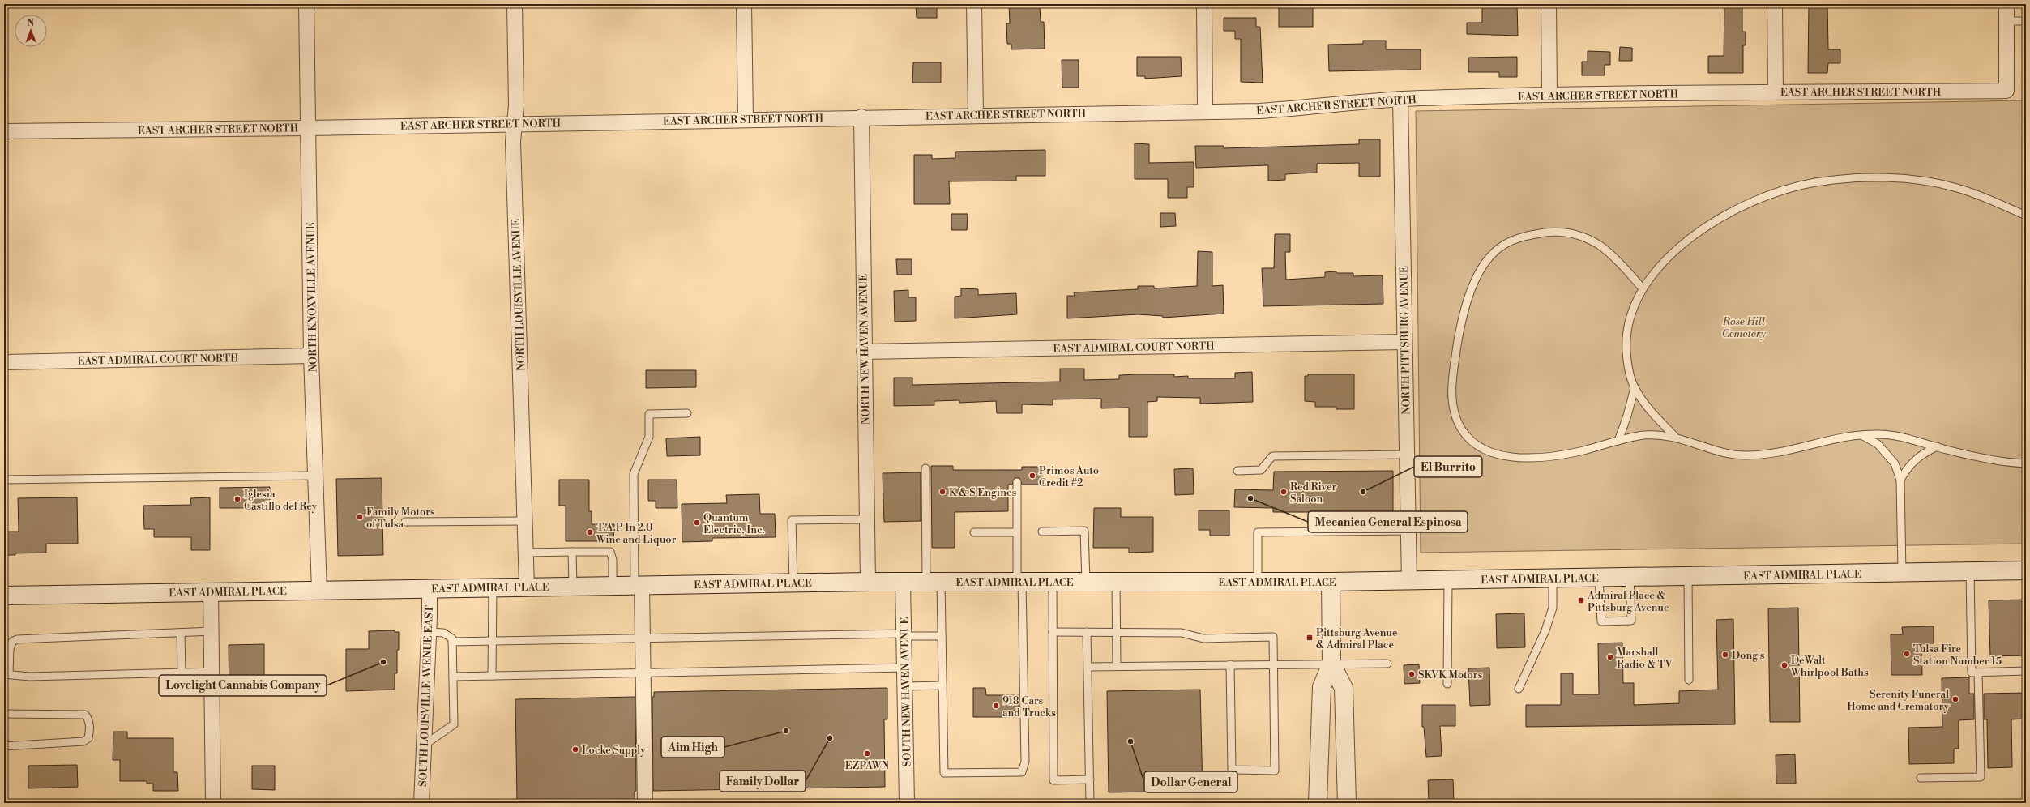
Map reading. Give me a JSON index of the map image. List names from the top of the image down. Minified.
{"streets":{"main road":["EAST ADMIRAL PLACE"],"street":["EAST ARCHER STREET NORTH","NORTH LOUISVILLE AVENUE","NORTH KNOXVILLE AVENUE","NORTH PITTSBURG AVENUE","EAST ADMIRAL COURT NORTH","NORTH NEW HAVEN AVENUE","SOUTH NEW HAVEN AVENUE","SOUTH LOUISVILLE AVENUE EAST"]},"crossings":[["EAST ARCHER STREET NORTH","NORTH LOUISVILLE AVENUE"],["EAST ARCHER STREET NORTH","NORTH KNOXVILLE AVENUE"],["EAST ARCHER STREET NORTH","NORTH PITTSBURG AVENUE"],["EAST ARCHER STREET NORTH","NORTH NEW HAVEN AVENUE"],["NORTH LOUISVILLE AVENUE","EAST ADMIRAL PLACE"],["NORTH KNOXVILLE AVENUE","EAST ADMIRAL COURT NORTH"],["NORTH KNOXVILLE AVENUE","EAST ADMIRAL PLACE"],["NORTH PITTSBURG AVENUE","EAST ADMIRAL COURT NORTH"],["NORTH PITTSBURG AVENUE","EAST ADMIRAL PLACE"],["EAST ADMIRAL COURT NORTH","NORTH NEW HAVEN AVENUE"],["NORTH NEW HAVEN AVENUE","EAST ADMIRAL PLACE"],["EAST ADMIRAL PLACE","SOUTH NEW HAVEN AVENUE"],["EAST ADMIRAL PLACE","SOUTH LOUISVILLE AVENUE EAST"]],"parks":["Rose Hill Cemetery"],"places":{"other":["Primos Auto Credit #2","K & S Engines","Red River Saloon","El Burrito","Mecanica General Espinosa","Iglesia Castillo del Rey","Family Motors of Tulsa","Quantum Electric, Inc.","T.A.P In 2.0 Wine and Liquor","Tulsa Fire Station Number 15","Dong's","Marshall Radio & TV","Lovelight Cannabis Company","DeWalt Whirlpool Baths","SKVK Motors","Serenity Funeral Home and Crematory","918 Cars and Trucks","Aim High","Family Dollar","Dollar General","Locke Supply","EZPAWN"],"transit":["Admiral Place & Pittsburg Avenue","Pittsburg Avenue & Admiral Place"]},"north":"top"}
